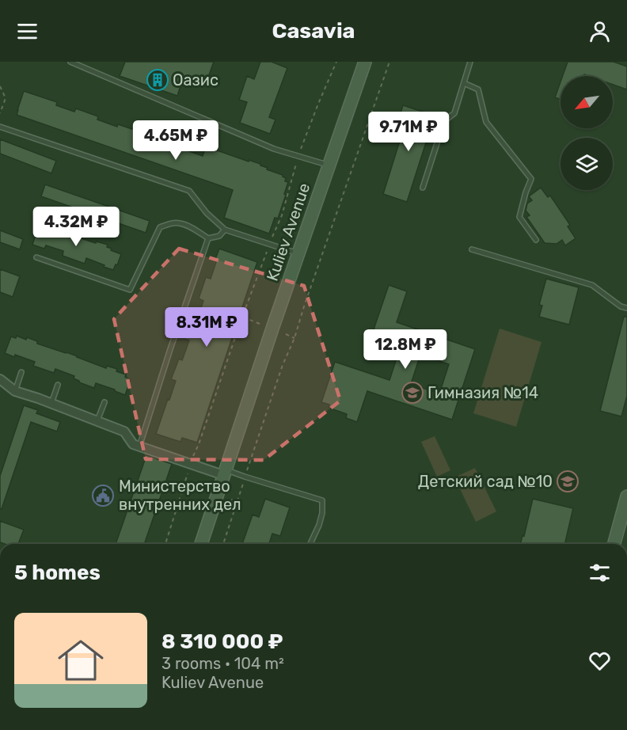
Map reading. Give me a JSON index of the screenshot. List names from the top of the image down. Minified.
{"streets":{"main road":["Kuliev Avenue"]},"places":{"building":["Оазис"],"school or university":["Гимназия №14","Детский сад №10"],"public building":["Министерство внутренних дел"]},"north":"bottom left","page":{"header":"Casavia","price":["9.71M ₽","4.65M ₽","4.32M ₽","8.31M ₽","12.8M ₽"],"heading":"5 homes","list":[{"name":"8 310 000 ₽","note":"3 rooms · 104 m² · Kuliev Avenue"}]}}
